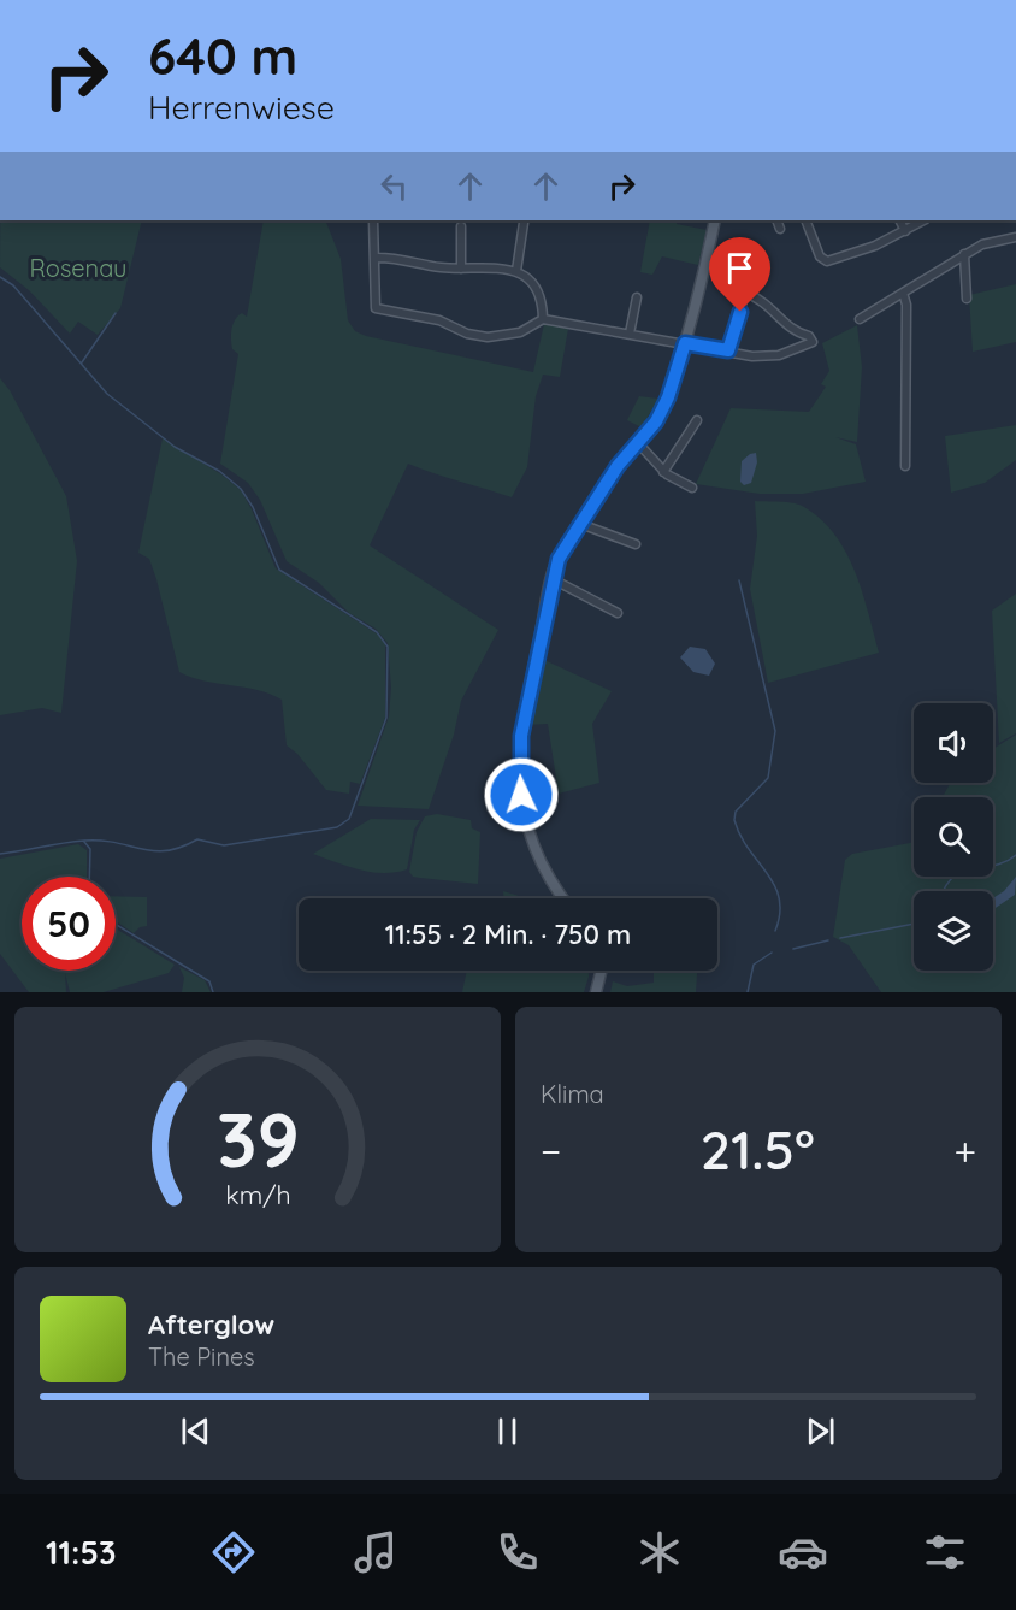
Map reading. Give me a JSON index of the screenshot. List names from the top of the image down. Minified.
{"parks":["Rosenau"],"page":{"turn":["640 m","Herrenwiese"],"limit":"50","trip":"11:55 · 2 Min. · 750 m","tile":"Klima","heat":["−","21.5°","+"],"song":["Afterglow","The Pines"],"tabs":"11:53","gauge":["39","km/h"]}}
